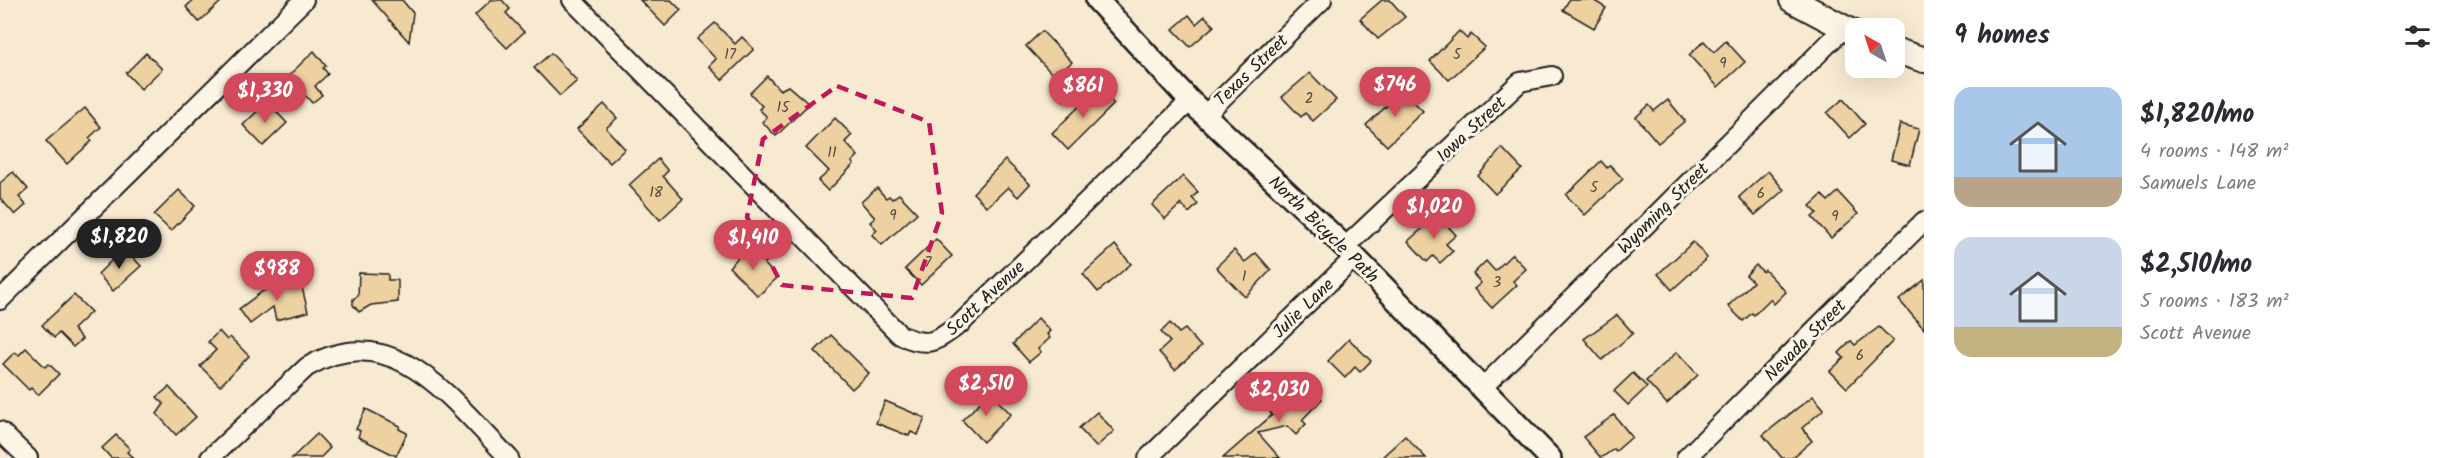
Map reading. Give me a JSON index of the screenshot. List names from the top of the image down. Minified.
{"streets":{"street":["Texas Street","Iowa Street","Wyoming Street","North Bicycle Path","Scott Avenue","Julie Lane","Nevada Street"]},"crossings":[["Texas Street","North Bicycle Path"],["Texas Street","Scott Avenue"],["Iowa Street","North Bicycle Path"],["Iowa Street","Julie Lane"],["Wyoming Street","North Bicycle Path"],["North Bicycle Path","Scott Avenue"],["North Bicycle Path","Julie Lane"]],"house_numbers":["17","5","9","2","15","11","5","18","6","9","9","7","1","3","6"],"north":"top left","page":{"heading":"9 homes","price":["$746","$861","$1,330","$1,020","$1,820","$1,410","$988","$2,510","$2,030"],"list":[{"name":"$1,820/mo","note":"4 rooms · 148 m² · Samuels Lane"},{"name":"$2,510/mo","note":"5 rooms · 183 m² · Scott Avenue"}]}}
